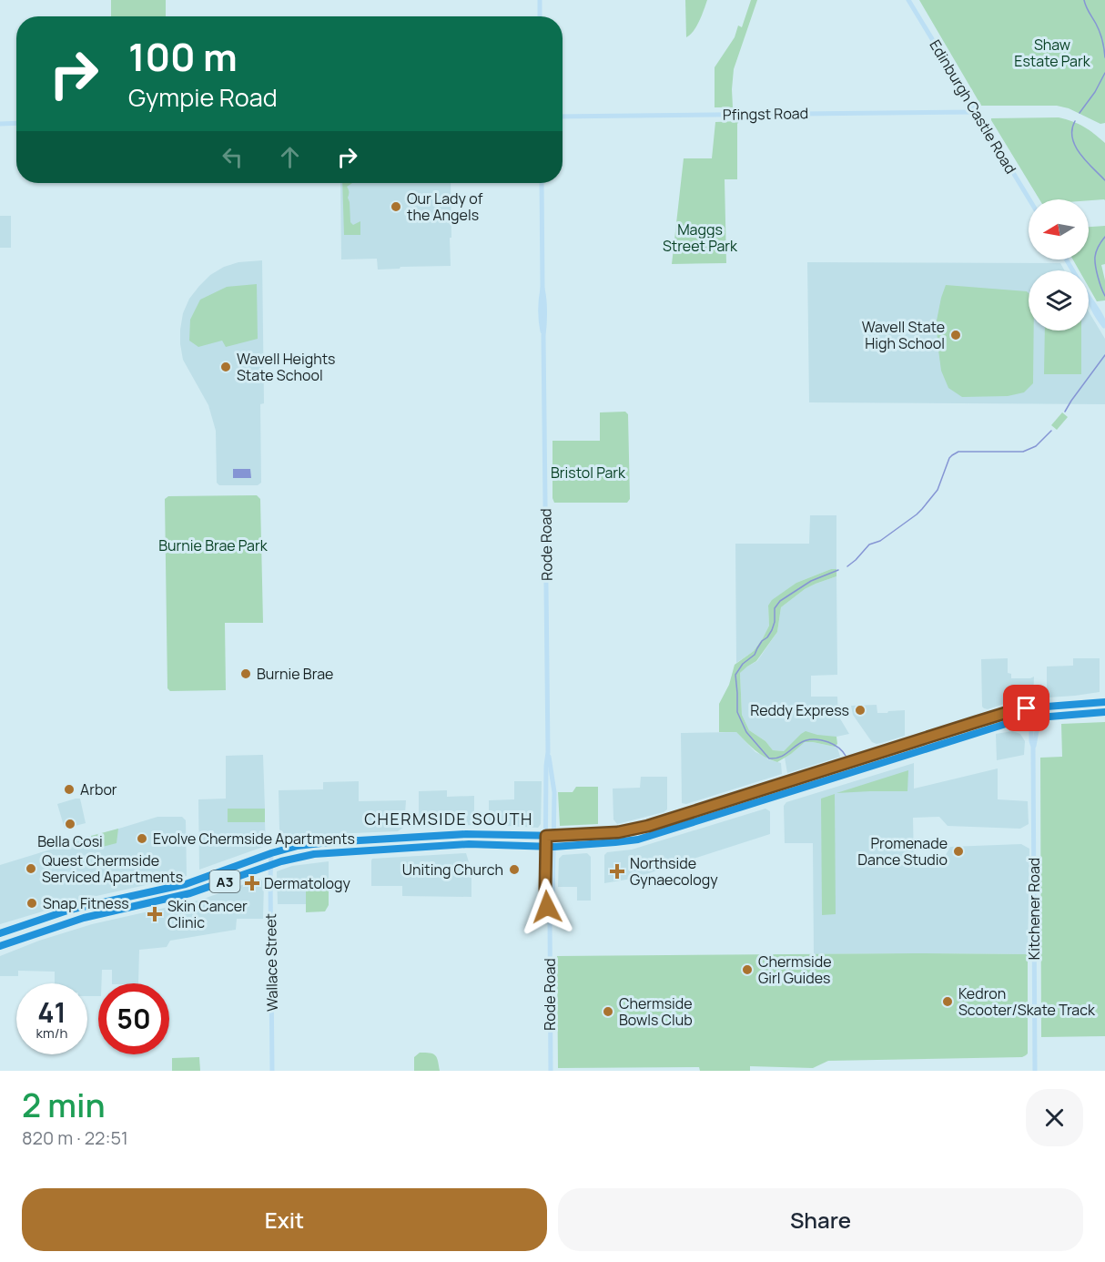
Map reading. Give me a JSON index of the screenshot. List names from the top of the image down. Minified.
{"streets":{"highway":["A3"],"street":["Edinburgh Castle Road","Pfingst Road","Rode Road","Kitchener Road","Wallace Street"]},"crossings":[["Edinburgh Castle Road","Pfingst Road"],["Rode Road","A3"],["A3","Kitchener Road"],["A3","Wallace Street"]],"districts":["CHERMSIDE SOUTH"],"parks":["Shaw Estate Park","Maggs Street Park","Bristol Park","Burnie Brae Park"],"places":{"other":["Our Lady of the Angels","Wavell State High School","Wavell Heights State School","Burnie Brae","Reddy Express","Arbor","Bella Cosi","Evolve Chermside Apartments","Promenade Dance Studio","Quest Chermside Serviced Apartments","Uniting Church","Snap Fitness","Chermside Girl Guides","Kedron Scooter/Skate Track","Chermside Bowls Club"],"health":["Northside Gynaecology","Dermatology","Skin Cancer Clinic"]},"north":"left","page":{"turn":["100 m","Gympie Road"],"speed":"41 km/h","limit":"50","heading":["2 min","820 m · 22:51"],"buttons":["Exit","Share"]}}
